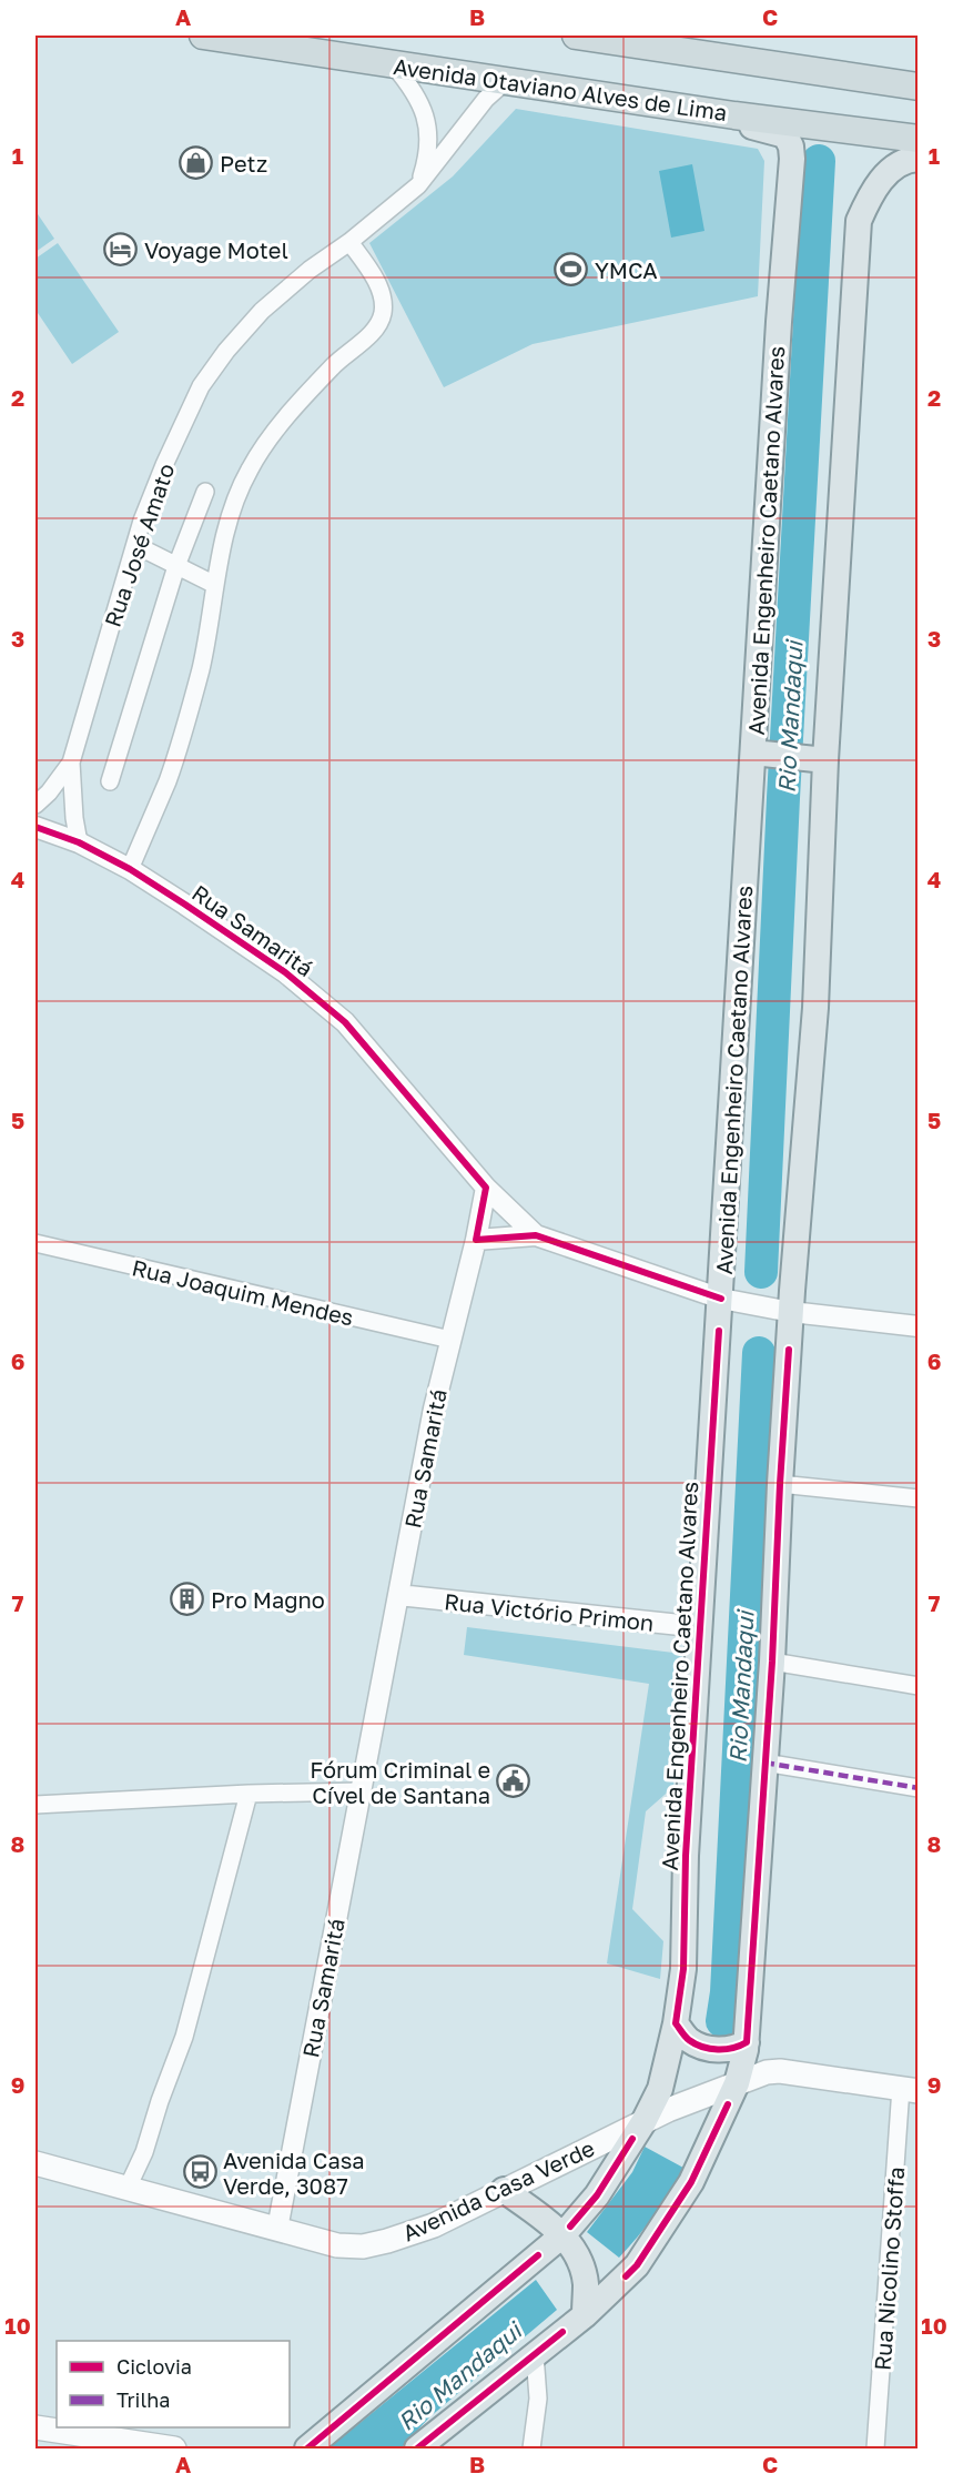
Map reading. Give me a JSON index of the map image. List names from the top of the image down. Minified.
{"streets":{"highway":["Avenida Otaviano Alves de Lima"],"main road":["Avenida Engenheiro Caetano Alvares","Avenida Casa Verde"],"street":["Rua José Amato","Rua Samaritá","Rua Joaquim Mendes","Rua Victório Primon","Rua Nicolino Stoffa"]},"crossings":[["Avenida Otaviano Alves de Lima","Avenida Engenheiro Caetano Alvares"],["Avenida Otaviano Alves de Lima","Rua José Amato"],["Avenida Engenheiro Caetano Alvares","Rua Victório Primon"],["Avenida Engenheiro Caetano Alvares","Avenida Casa Verde"],["Rua José Amato","Rua Samaritá"],["Rua Samaritá","Rua Joaquim Mendes"],["Rua Samaritá","Rua Victório Primon"],["Rua Samaritá","Avenida Casa Verde"],["Avenida Casa Verde","Rua Nicolino Stoffa"]],"water":["Rio Mandaqui"],"places":{"shop":["Petz"],"hotel":["Voyage Motel"],"sports":["YMCA"],"building":["Pro Magno"],"public building":["Fórum Criminal e Cível de Santana"],"bus stop":["Avenida Casa Verde, 3087"]},"legend":["Ciclovia","Trilha"],"grid":{"columns":["A","B","C"],"rows":["1","2","3","4","5","6","7","8","9","10"]}}
